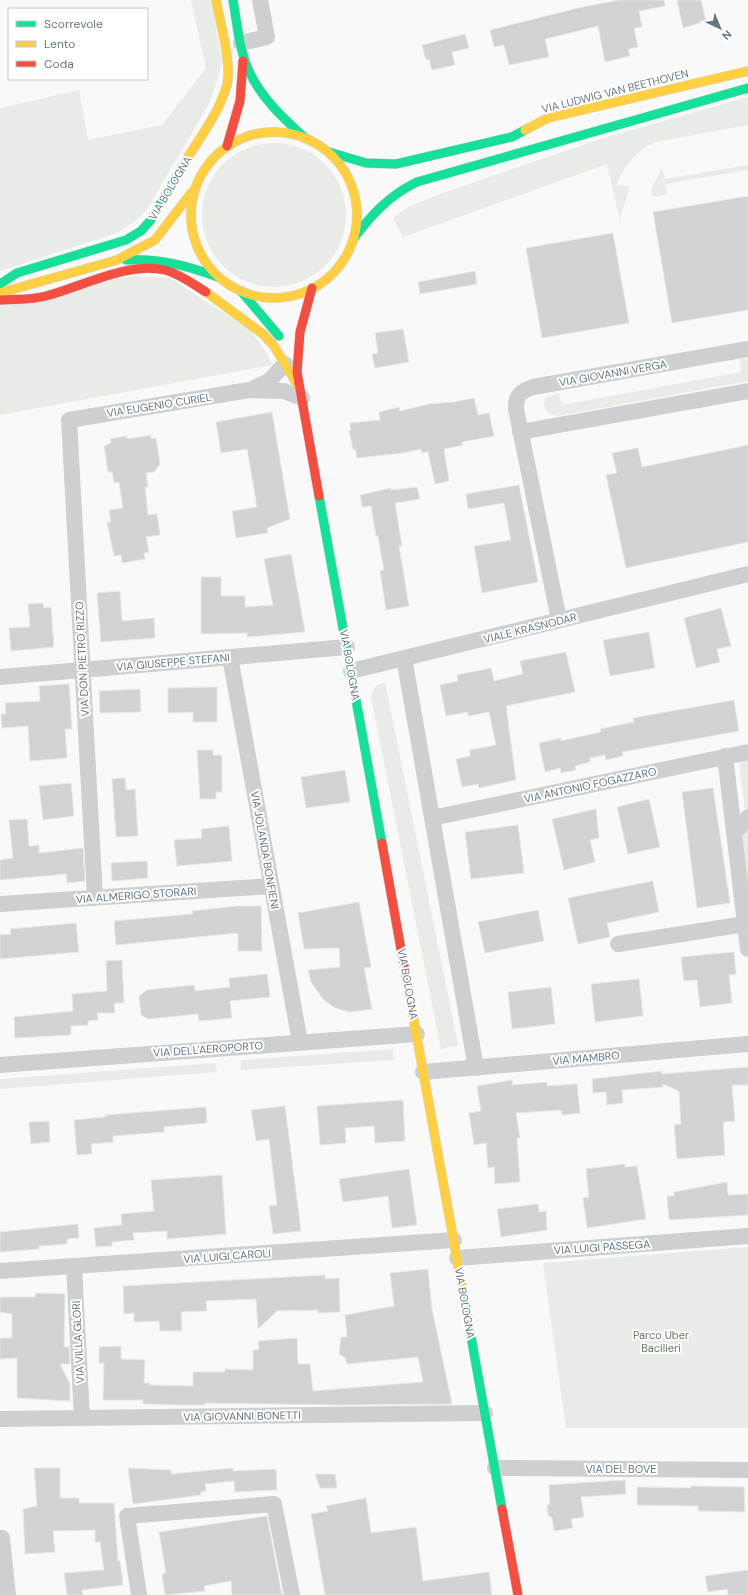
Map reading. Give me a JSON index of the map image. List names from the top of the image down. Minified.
{"streets":{"street":["VIA LUDWIG VAN BEETHOVEN","VIA BOLOGNA","VIA GIOVANNI VERGA","VIA EUGENIO CURIEL","VIALE KRASNODAR","VIA DON PIETRO RIZZO","VIA GIUSEPPE STEFANI","VIA ANTONIO FOGAZZARO","VIA JOLANDA BONFIENI","VIA ALMERIGO STORARI","VIA DELL'AEROPORTO","VIA MAMBRO","VIA LUIGI PASSEGA","VIA LUIGI CAROLI","VIA VILLA GLORI","VIA GIOVANNI BONETTI","VIA DEL BOVE"]},"crossings":[["VIA LUDWIG VAN BEETHOVEN","VIA BOLOGNA"],["VIA BOLOGNA","VIA EUGENIO CURIEL"],["VIA BOLOGNA","VIALE KRASNODAR"],["VIA BOLOGNA","VIA GIUSEPPE STEFANI"],["VIA BOLOGNA","VIA DELL'AEROPORTO"],["VIA BOLOGNA","VIA MAMBRO"],["VIA BOLOGNA","VIA LUIGI PASSEGA"],["VIA BOLOGNA","VIA LUIGI CAROLI"],["VIA BOLOGNA","VIA GIOVANNI BONETTI"],["VIA BOLOGNA","VIA DEL BOVE"],["VIA GIOVANNI VERGA","VIALE KRASNODAR"],["VIA EUGENIO CURIEL","VIA DON PIETRO RIZZO"],["VIA DON PIETRO RIZZO","VIA GIUSEPPE STEFANI"],["VIA DON PIETRO RIZZO","VIA ALMERIGO STORARI"],["VIA GIUSEPPE STEFANI","VIA JOLANDA BONFIENI"],["VIA JOLANDA BONFIENI","VIA ALMERIGO STORARI"],["VIA JOLANDA BONFIENI","VIA DELL'AEROPORTO"],["VIA LUIGI CAROLI","VIA VILLA GLORI"],["VIA VILLA GLORI","VIA GIOVANNI BONETTI"]],"parks":["Parco Uber Bacilieri"],"legend":["Scorrevole","Lento","Coda"],"north":"bottom right"}
